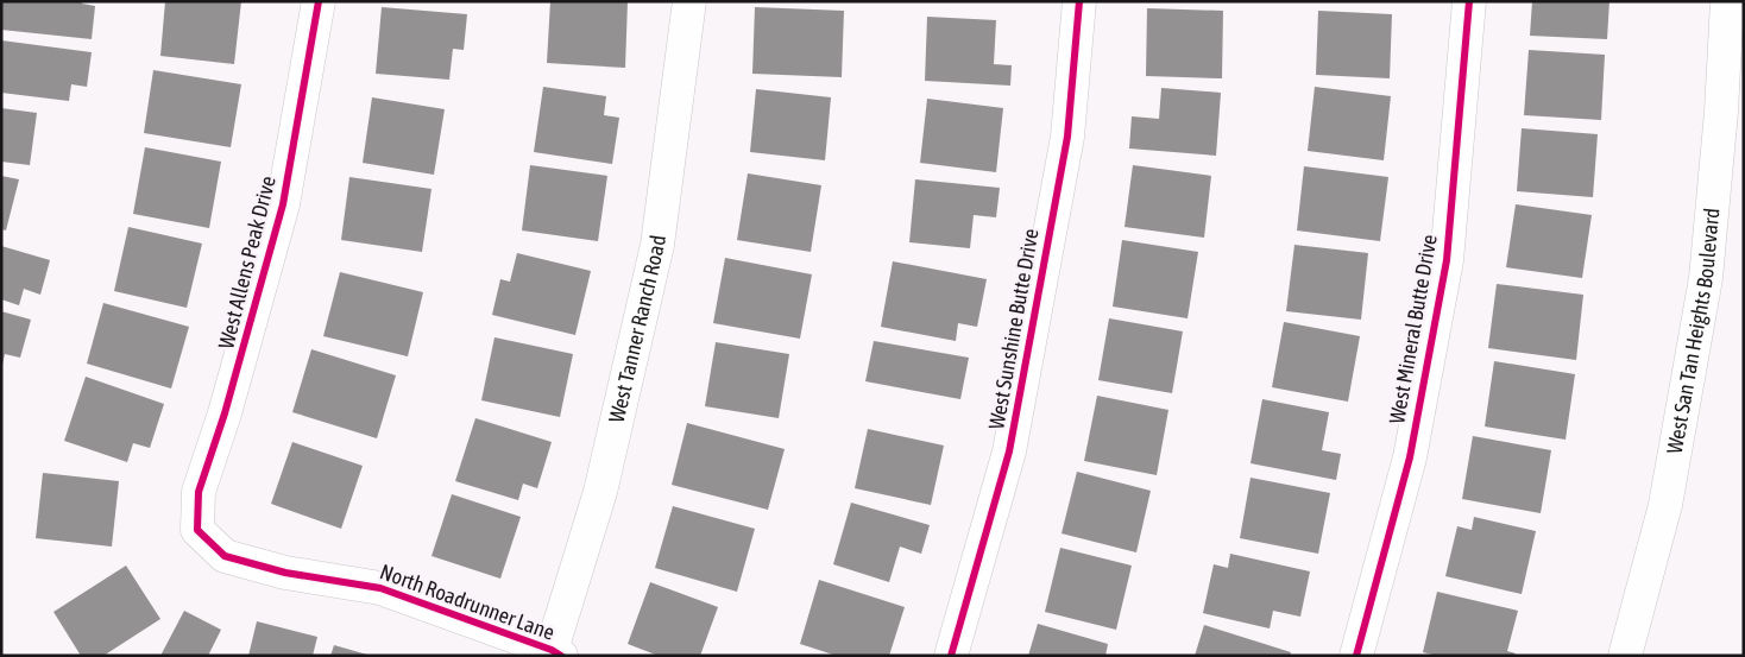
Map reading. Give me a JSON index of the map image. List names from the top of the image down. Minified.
{"streets":{"street":["West Allens Peak Drive","West Tanner Ranch Road","West Sunshine Butte Drive","West Mineral Butte Drive","West San Tan Heights Boulevard","North Roadrunner Lane"]},"crossings":[["West Allens Peak Drive","North Roadrunner Lane"],["West Tanner Ranch Road","North Roadrunner Lane"]]}
